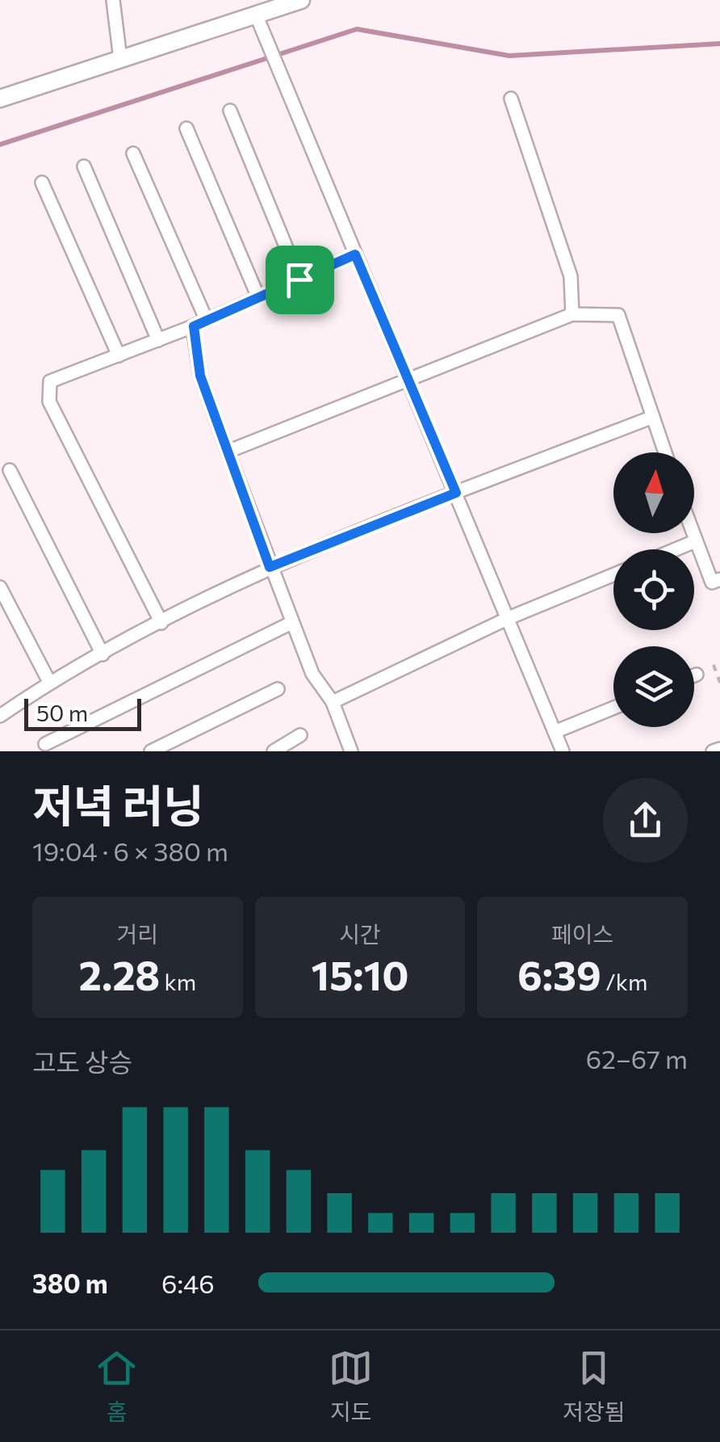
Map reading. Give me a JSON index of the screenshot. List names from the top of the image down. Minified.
{"scale_bar":"50 m","north":"top","page":{"scale":"50 m","heading":["저녁 러닝","19:04 · 6 × 380 m"],"stats":[["거리","2.28 km"],["시간","15:10"],["페이스","6:39 /km"]],"chart":["고도 상승","62–67 m"],"list":[{"name":"380 m","note":"6:46"}],"tabs":["홈","지도","저장됨"]}}
